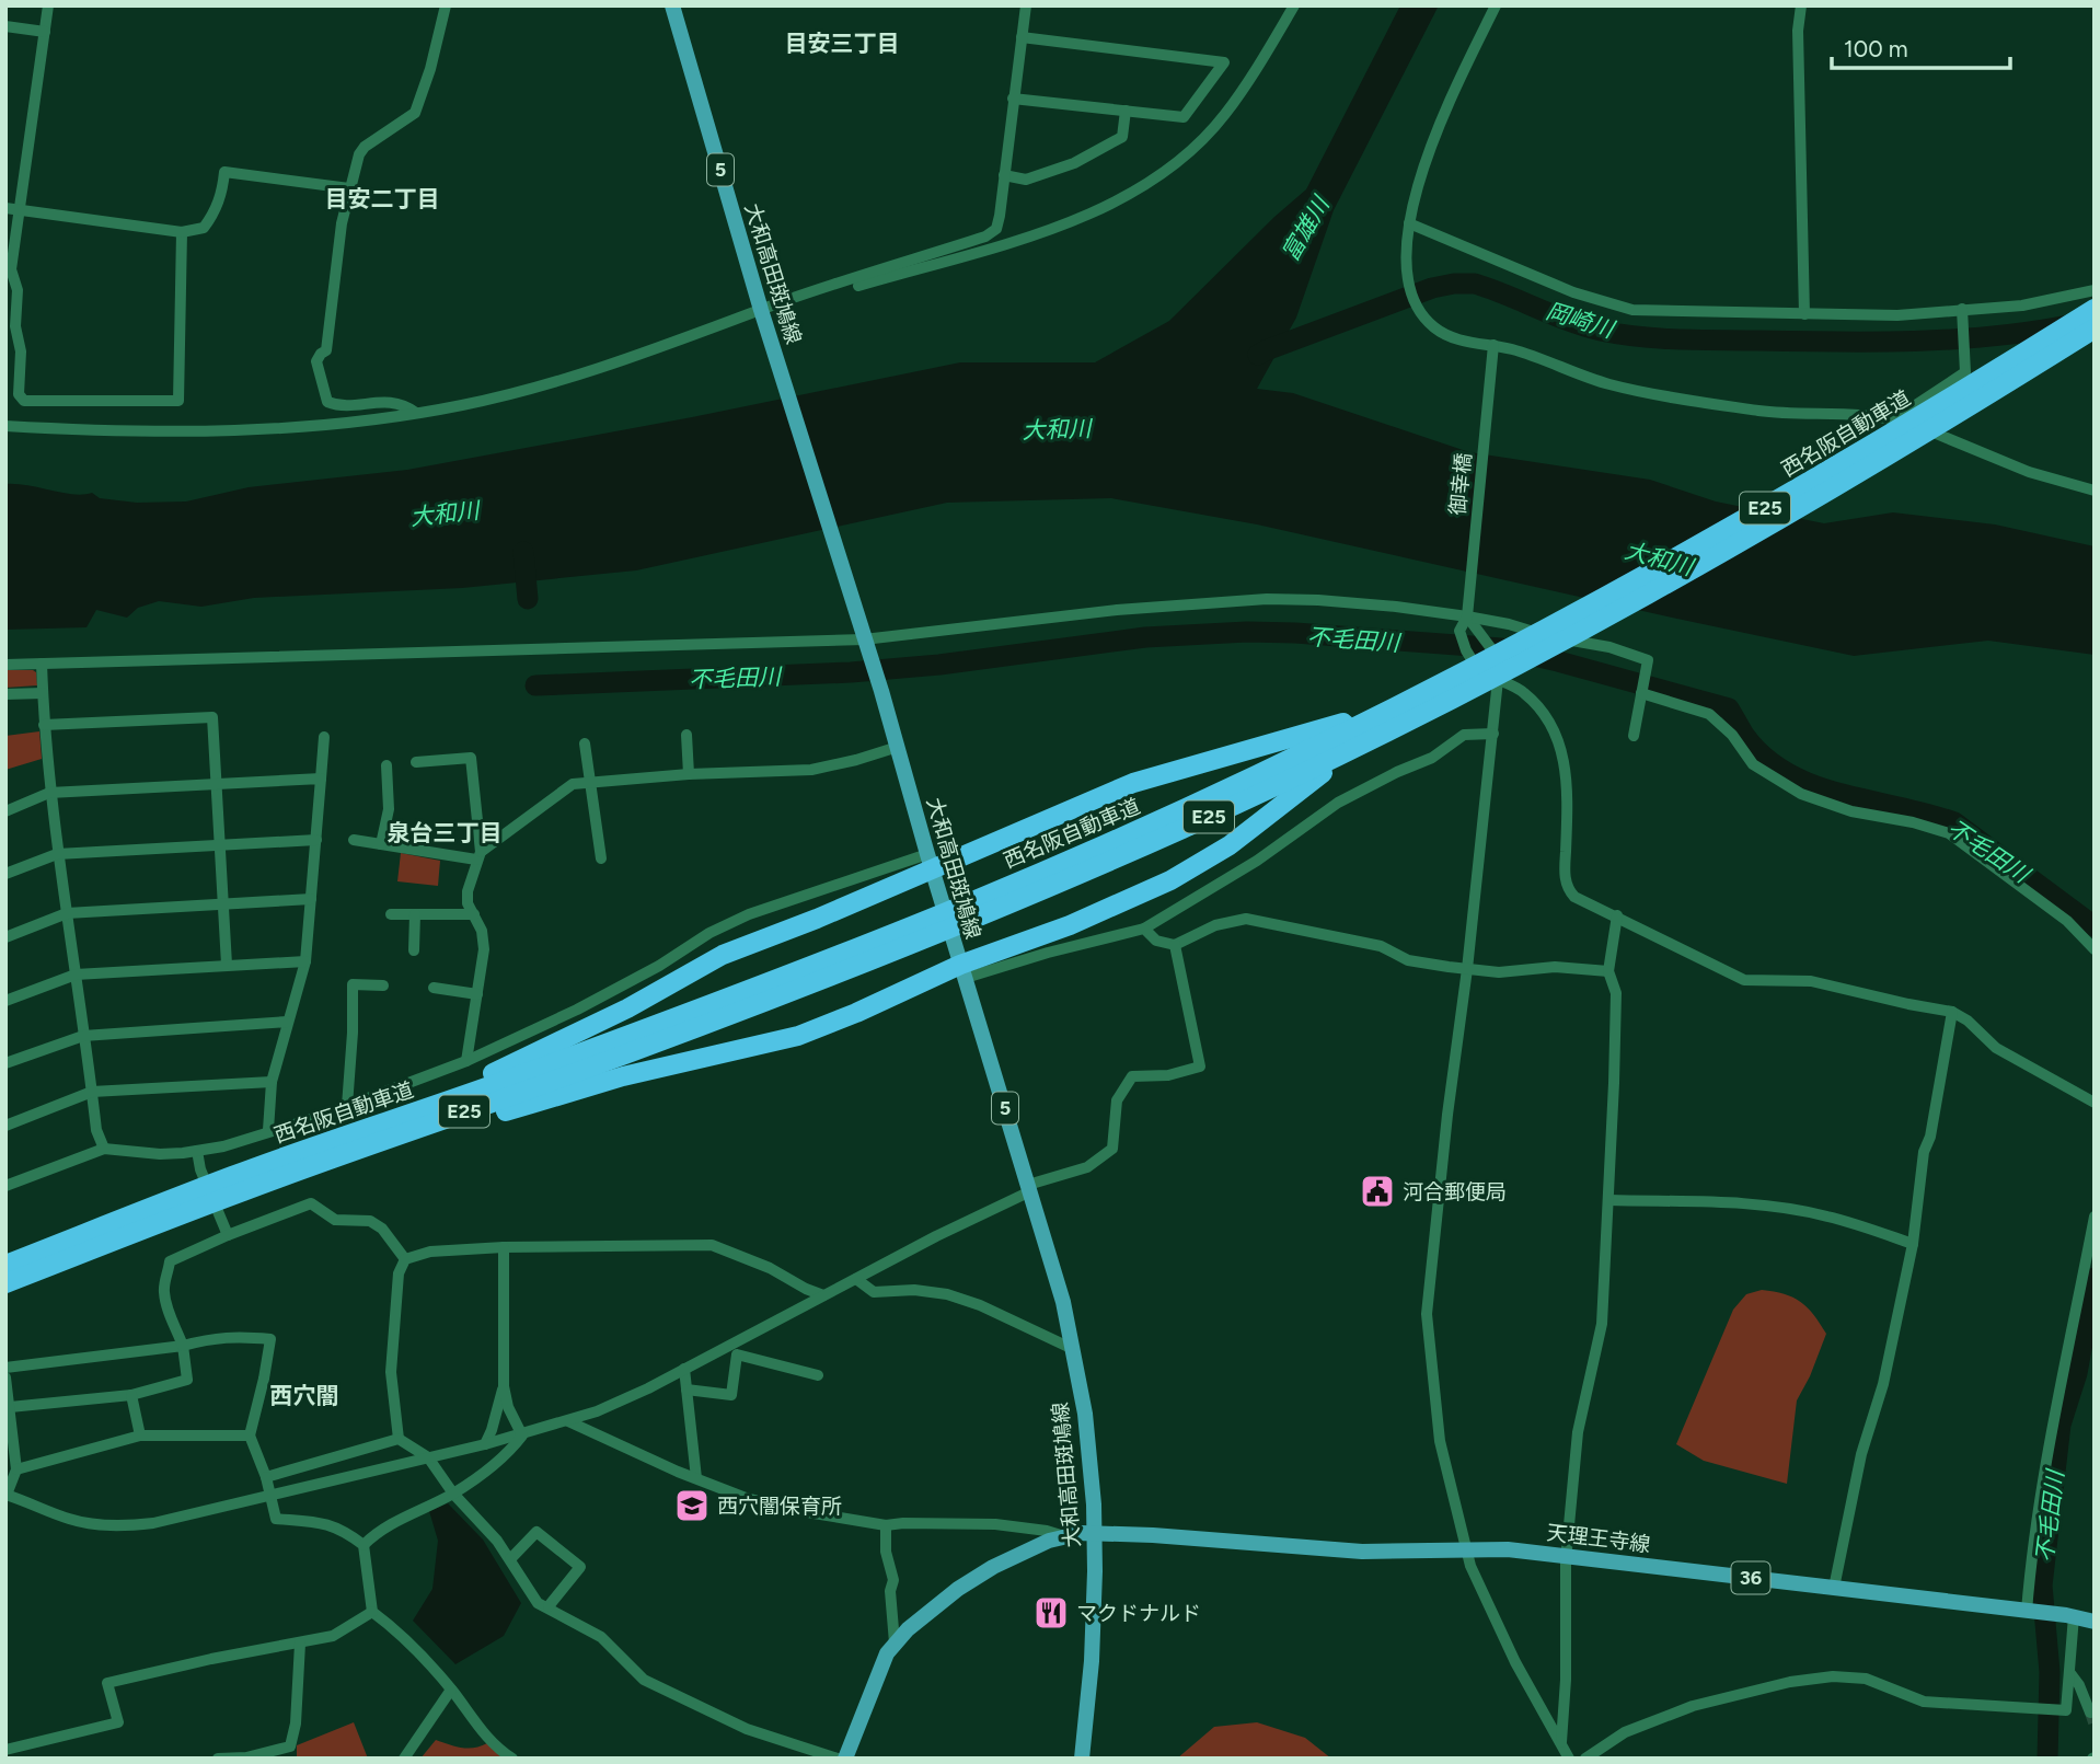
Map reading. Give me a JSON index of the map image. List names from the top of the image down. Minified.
{"streets":{"highway":["西名阪自動車道","E25"],"main road":["5","大和高田斑鳩線","天理王寺線","36"],"street":["御幸橋"]},"crossings":[["大和高田斑鳩線","天理王寺線"]],"districts":["目安三丁目","目安二丁目","泉台三丁目","西穴闇"],"water":["富雄川","岡崎川","大和川","不毛田川"],"places":{"public building":["河合郵便局"],"school or university":["西穴闇保育所"],"restaurant":["マクドナルド"]},"scale_bar":"100 m"}
